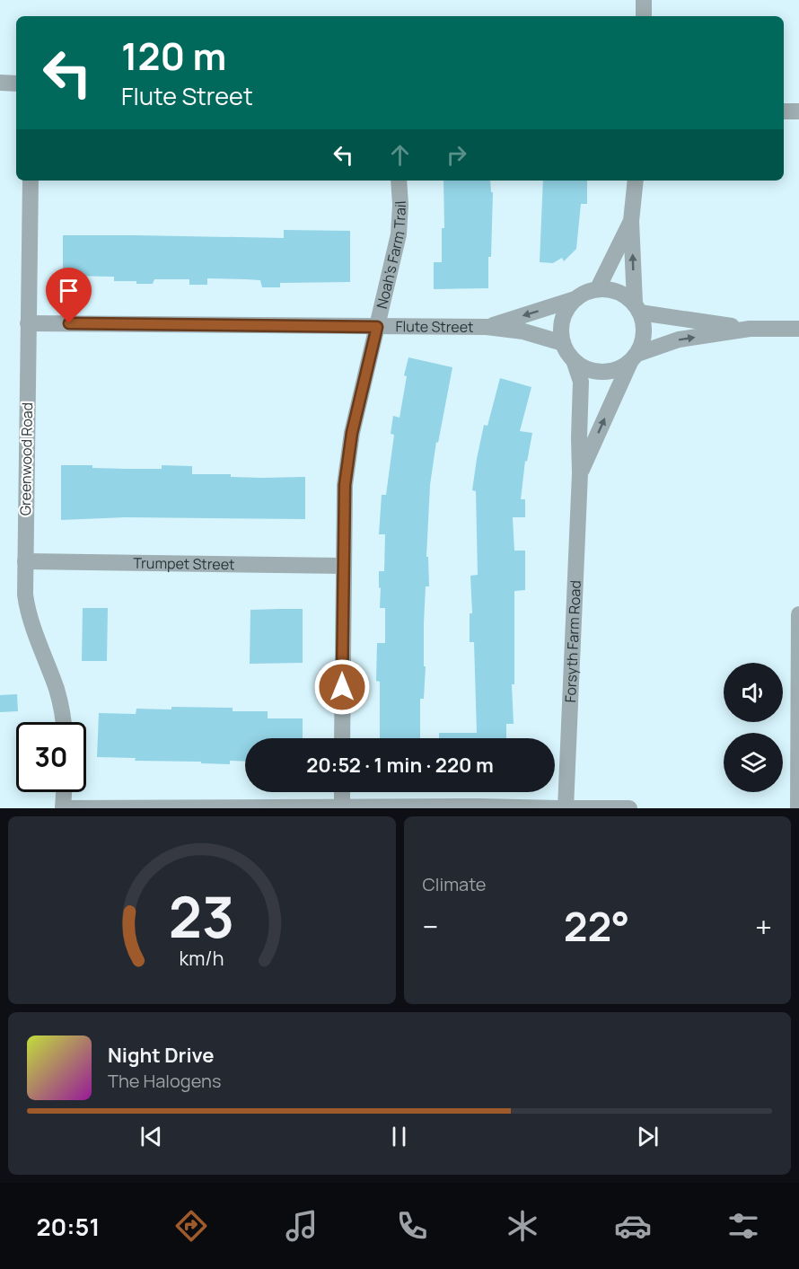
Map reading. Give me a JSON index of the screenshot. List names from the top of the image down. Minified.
{"streets":{"street":["Noah's Farm Trail","Flute Street","Greenwood Road","Trumpet Street","Forsyth Farm Road"]},"crossings":[["Noah's Farm Trail","Flute Street"],["Noah's Farm Trail","Trumpet Street"],["Flute Street","Greenwood Road"],["Flute Street","Forsyth Farm Road"],["Greenwood Road","Trumpet Street"]],"page":{"turn":["120 m","Flute Street"],"limit":"30","trip":"20:52 · 1 min · 220 m","tile":"Climate","heat":["−","22°","+"],"song":["Night Drive","The Halogens"],"tabs":"20:51","gauge":["23","km/h"]}}
